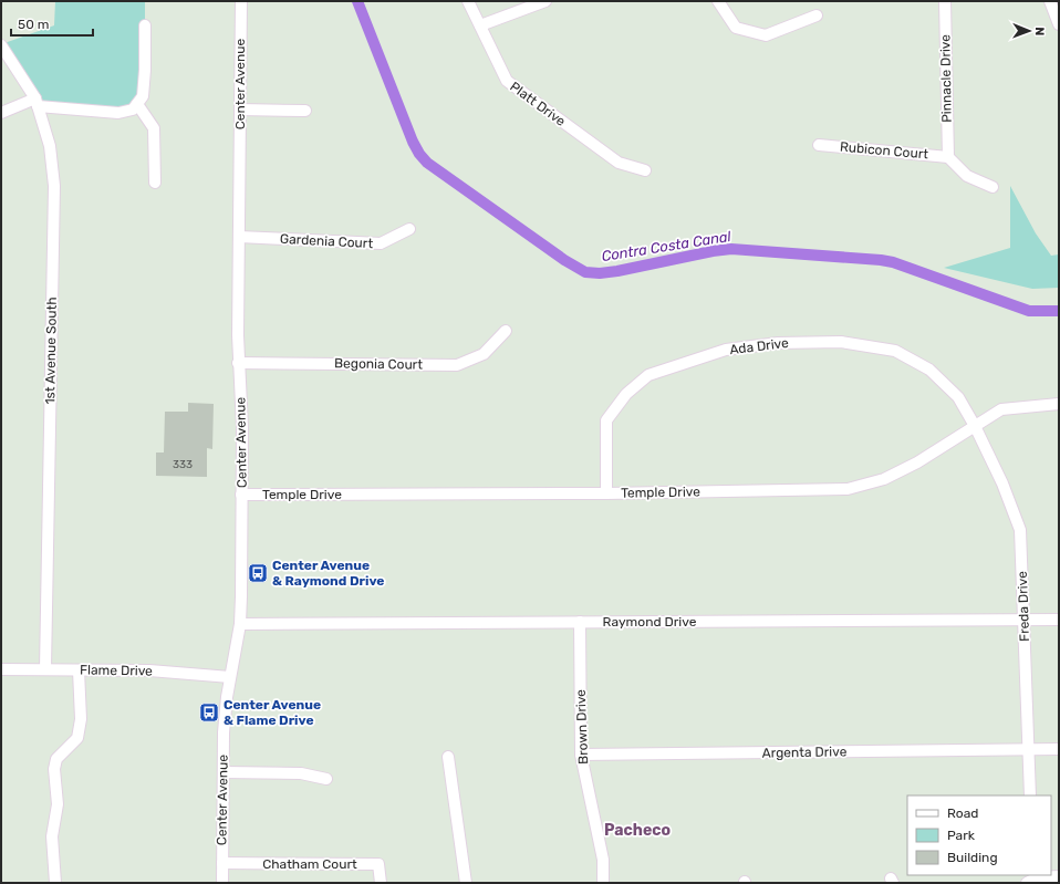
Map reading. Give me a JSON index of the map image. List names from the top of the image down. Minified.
{"streets":{"street":["Pinnacle Drive","Center Avenue","Platt Drive","Rubicon Court","Gardenia Court","Ada Drive","1st Avenue South","Begonia Court","Temple Drive","Freda Drive","Raymond Drive","Flame Drive","Brown Drive","Argenta Drive","Chatham Court"]},"crossings":[["Pinnacle Drive","Rubicon Court"],["Center Avenue","Gardenia Court"],["Center Avenue","Begonia Court"],["Center Avenue","Temple Drive"],["Center Avenue","Raymond Drive"],["Center Avenue","Flame Drive"],["Center Avenue","Chatham Court"],["Ada Drive","Temple Drive"],["Ada Drive","Freda Drive"],["1st Avenue South","Flame Drive"],["Temple Drive","Freda Drive"],["Freda Drive","Raymond Drive"],["Freda Drive","Argenta Drive"],["Raymond Drive","Brown Drive"],["Brown Drive","Argenta Drive"]],"districts":["Pacheco"],"water":["Contra Costa Canal"],"places":{"bus stop":["Center Avenue & Raymond Drive","Center Avenue & Flame Drive"]},"house_numbers":["333"],"legend":["Road","Park","Building"],"scale_bar":"50 m","north":"right"}
